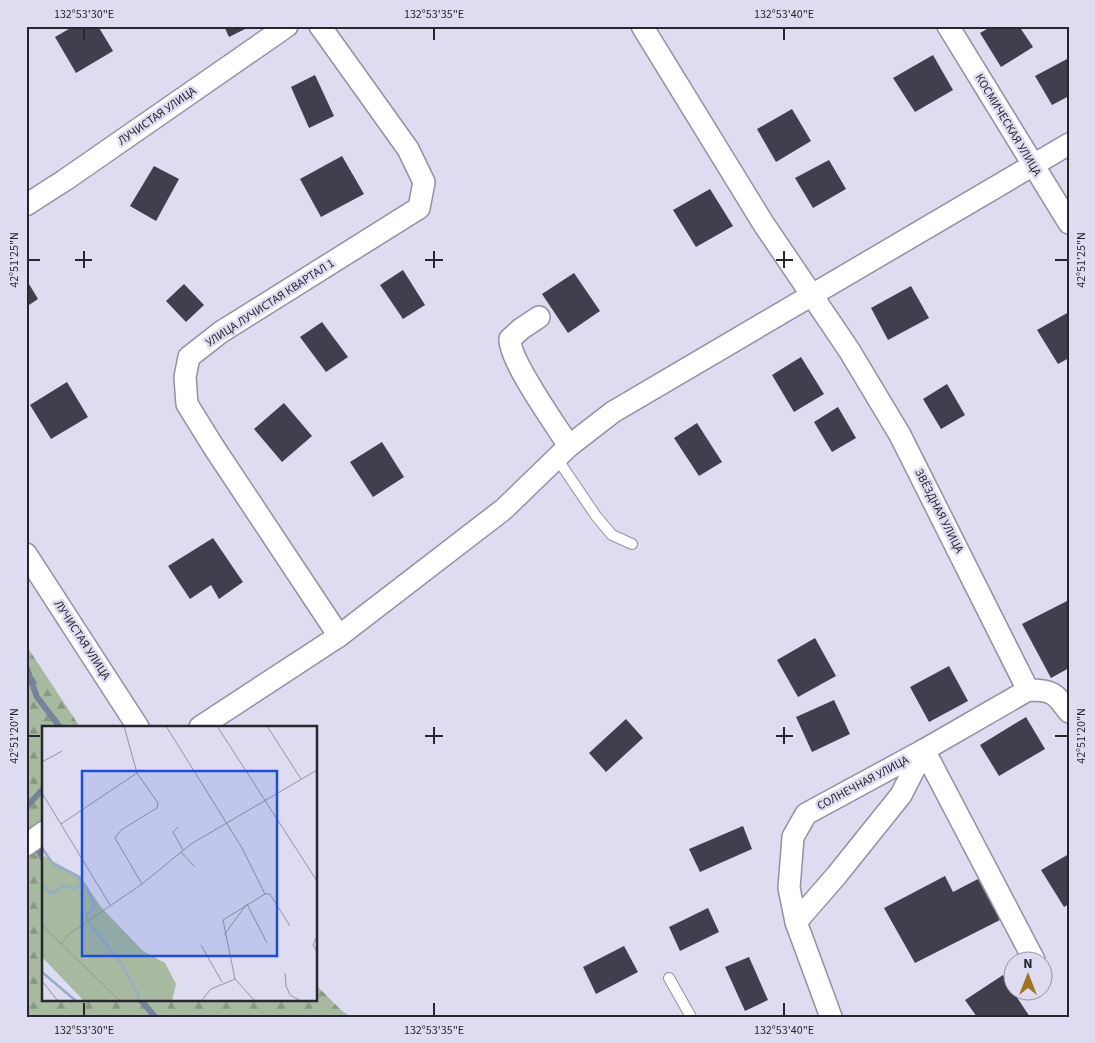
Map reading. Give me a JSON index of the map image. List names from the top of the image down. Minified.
{"streets":{"street":["ЛУЧИСТАЯ УЛИЦА","КОСМИЧЕСКАЯ УЛИЦА","УЛИЦА ЛУЧИСТАЯ КВАРТАЛ 1","ЗВЁЗДНАЯ УЛИЦА","СОЛНЕЧНАЯ УЛИЦА"]},"crossings":[["ЗВЁЗДНАЯ УЛИЦА","СОЛНЕЧНАЯ УЛИЦА"]],"north":"top","coordinates":["132°53'30\"E","132°53'35\"E","132°53'40\"E","42°51'25\"N","42°51'20\"N"]}
